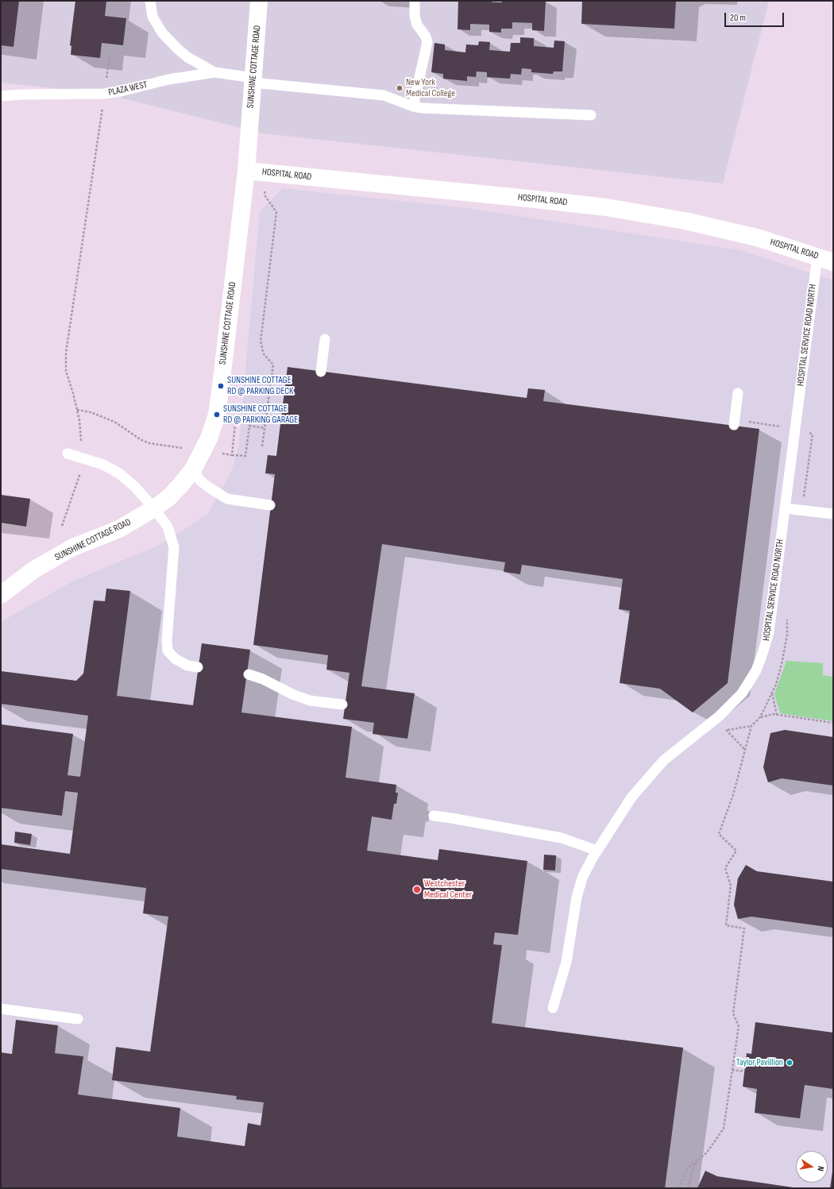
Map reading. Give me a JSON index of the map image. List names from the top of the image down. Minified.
{"streets":{"street":["SUNSHINE COTTAGE ROAD","HOSPITAL ROAD"],"lane":["PLAZA WEST","HOSPITAL SERVICE ROAD NORTH"]},"crossings":[["SUNSHINE COTTAGE ROAD","PLAZA WEST"],["SUNSHINE COTTAGE ROAD","HOSPITAL ROAD"],["HOSPITAL ROAD","HOSPITAL SERVICE ROAD NORTH"]],"places":["New York Medical College","SUNSHINE COTTAGE RD @ PARKING DECK","SUNSHINE COTTAGE RD @ PARKING GARAGE","Westchester Medical Center","Taylor Pavillion"],"scale_bar":"20 m","north":"right"}
